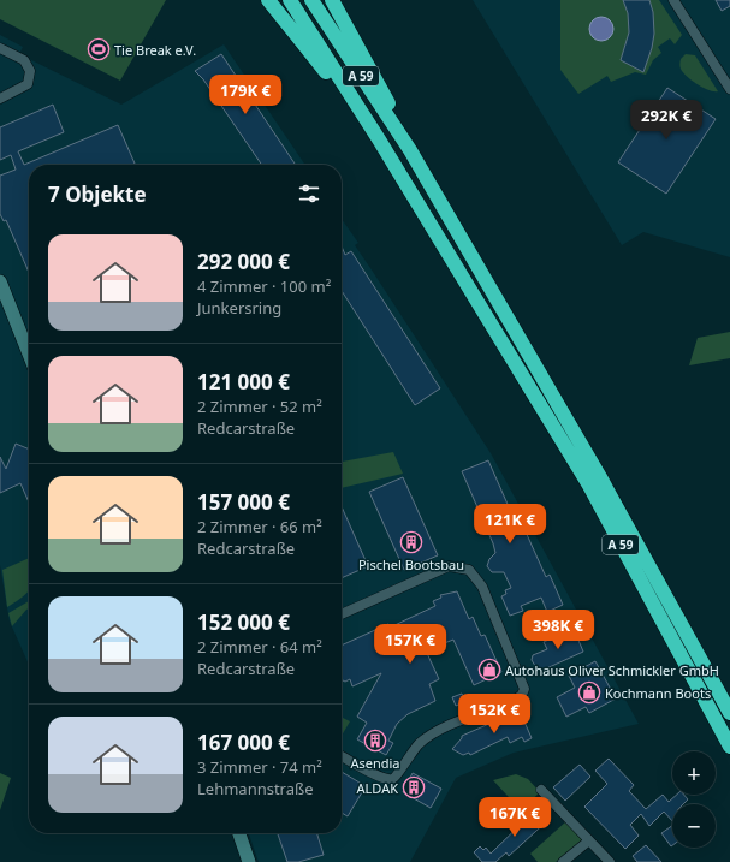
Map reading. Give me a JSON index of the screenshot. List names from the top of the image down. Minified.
{"streets":{"highway":["A 59"]},"places":{"sports":["Tie Break e.V."],"building":["Pischel Bootsbau","Asendia","ALDAK"],"shop":["Autohaus Oliver Schmickler GmbH","Kochmann Boots"]},"page":{"price":["179K €","292K €","121K €","398K €","157K €","152K €","167K €"],"heading":"7 Objekte","list":[{"name":"292 000 €","note":"4 Zimmer · 100 m² · Junkersring"},{"name":"121 000 €","note":"2 Zimmer · 52 m² · Redcarstraße"},{"name":"157 000 €","note":"2 Zimmer · 66 m² · Redcarstraße"},{"name":"152 000 €","note":"2 Zimmer · 64 m² · Redcarstraße"},{"name":"167 000 €","note":"3 Zimmer · 74 m² · Lehmannstraße"}],"map_buttons":["+","−"]}}
